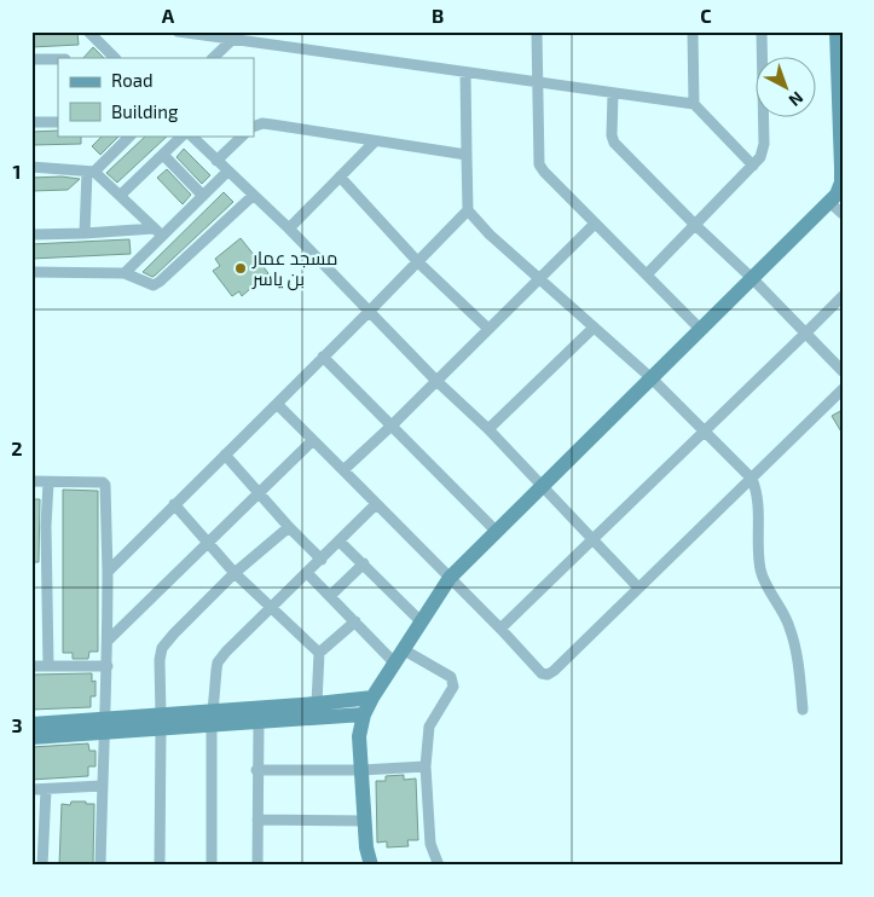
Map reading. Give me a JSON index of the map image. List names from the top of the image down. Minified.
{"places":["مسجد عمار بن ياسر"],"legend":["Road","Building"],"north":"bottom right","grid":{"columns":["A","B","C"],"rows":["1","2","3"]}}
